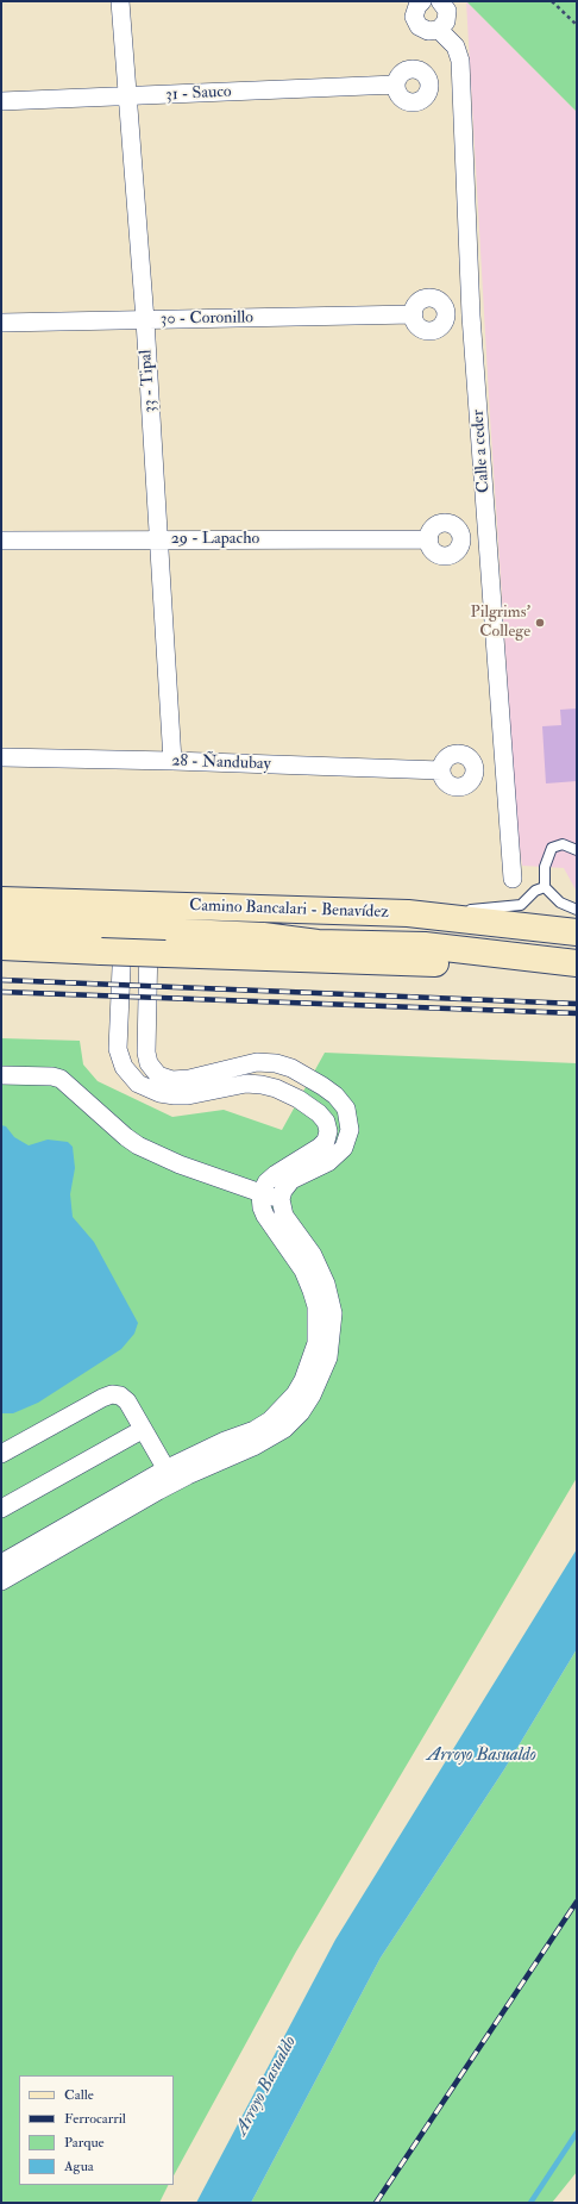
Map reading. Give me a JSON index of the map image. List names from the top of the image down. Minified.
{"streets":{"main road":["Camino Bancalari - Benavídez"],"street":["31 - Sauco","30 - Coronillo","33 - Tipal","Calle a ceder","29 - Lapacho","28 - Ñandubay"]},"crossings":[["31 - Sauco","33 - Tipal"],["30 - Coronillo","33 - Tipal"],["33 - Tipal","29 - Lapacho"],["33 - Tipal","28 - Ñandubay"]],"water":["Arroyo Basualdo"],"places":["Pilgrims' College"],"legend":["Calle","Ferrocarril","Parque","Agua"]}
